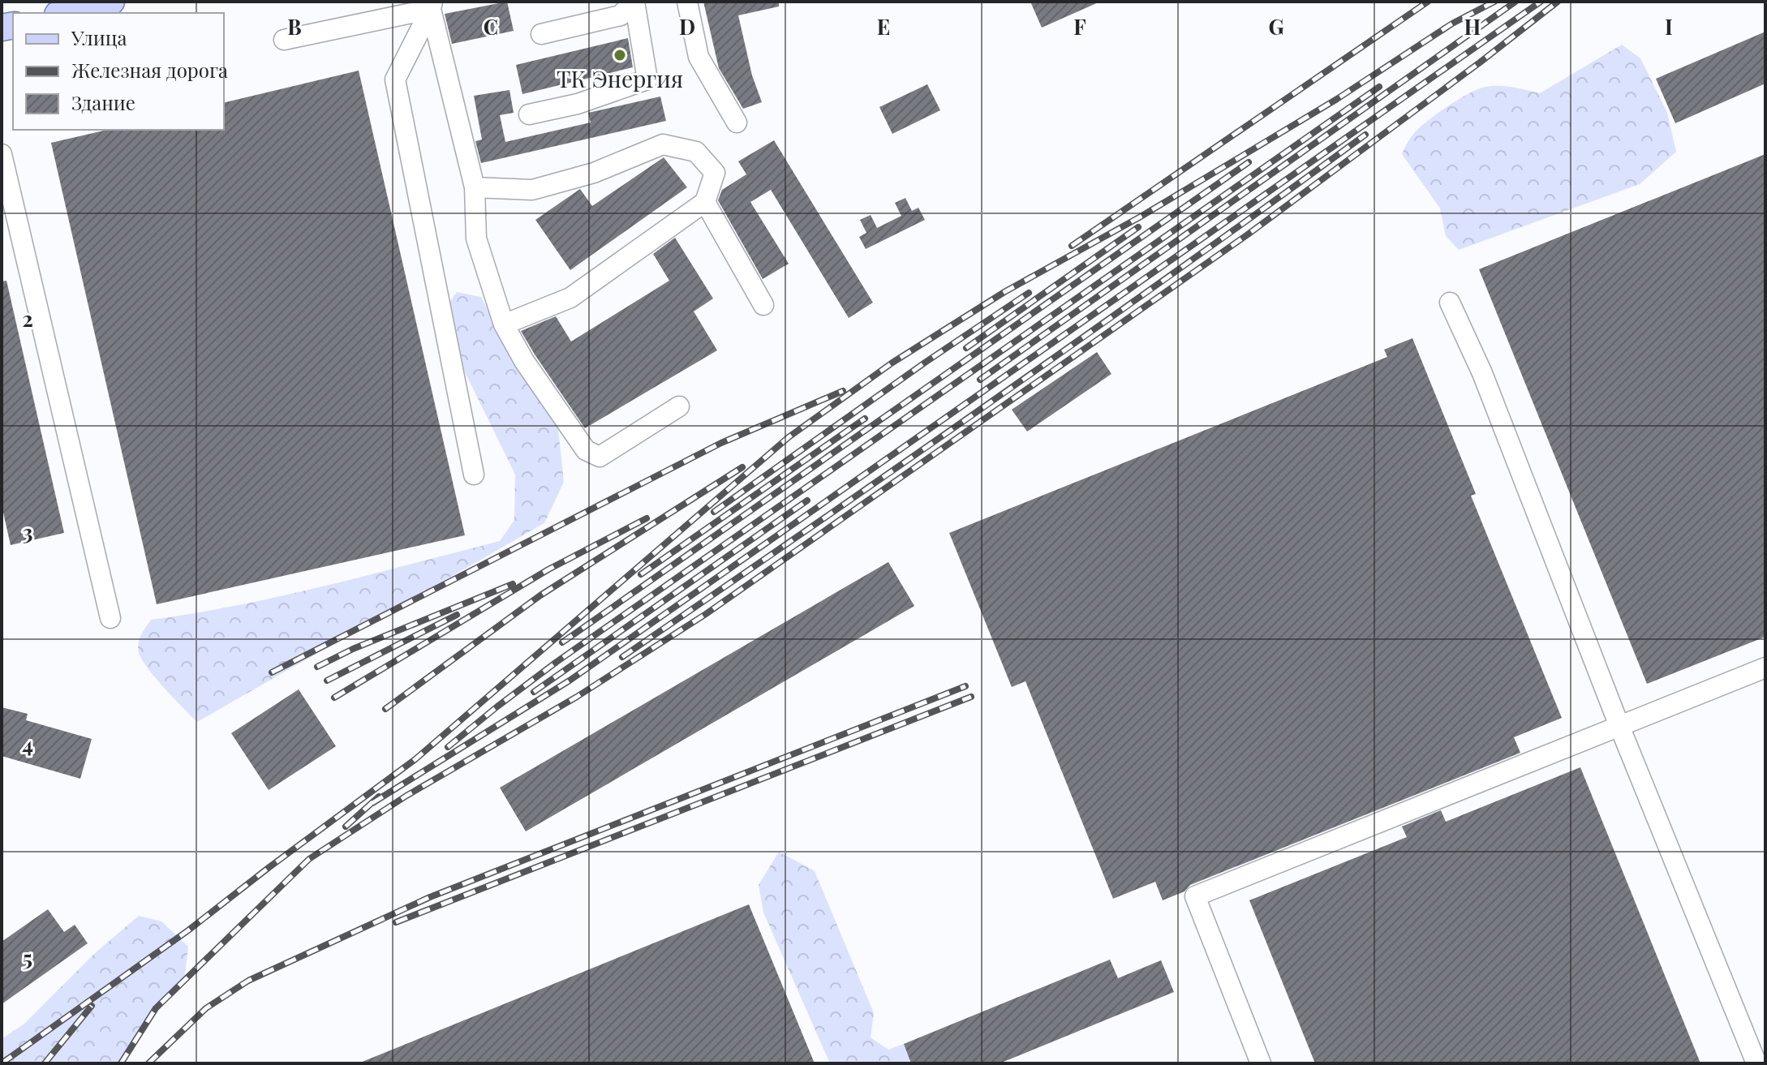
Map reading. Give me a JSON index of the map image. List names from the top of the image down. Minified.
{"places":["ТК Энергия"],"legend":["Улица","Железная дорога","Здание"],"grid":{"columns":["B","C","D","E","F","G","H","I"],"rows":["2","3","4","5"]}}
